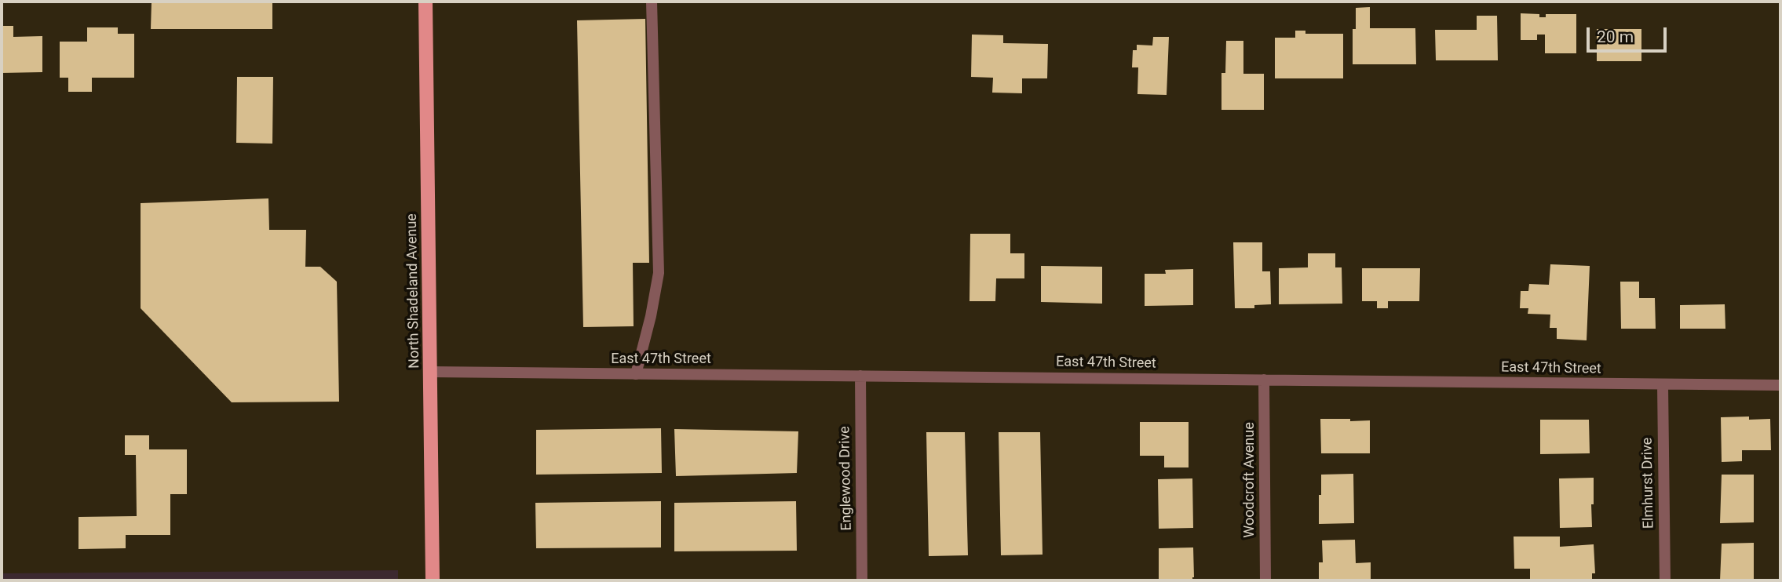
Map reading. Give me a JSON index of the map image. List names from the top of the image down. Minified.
{"streets":{"main road":["North Shadeland Avenue"],"street":["East 47th Street","Englewood Drive","Woodcroft Avenue","Elmhurst Drive"]},"crossings":[["North Shadeland Avenue","East 47th Street"],["East 47th Street","Englewood Drive"],["East 47th Street","Woodcroft Avenue"],["East 47th Street","Elmhurst Drive"]],"scale_bar":"20 m"}
